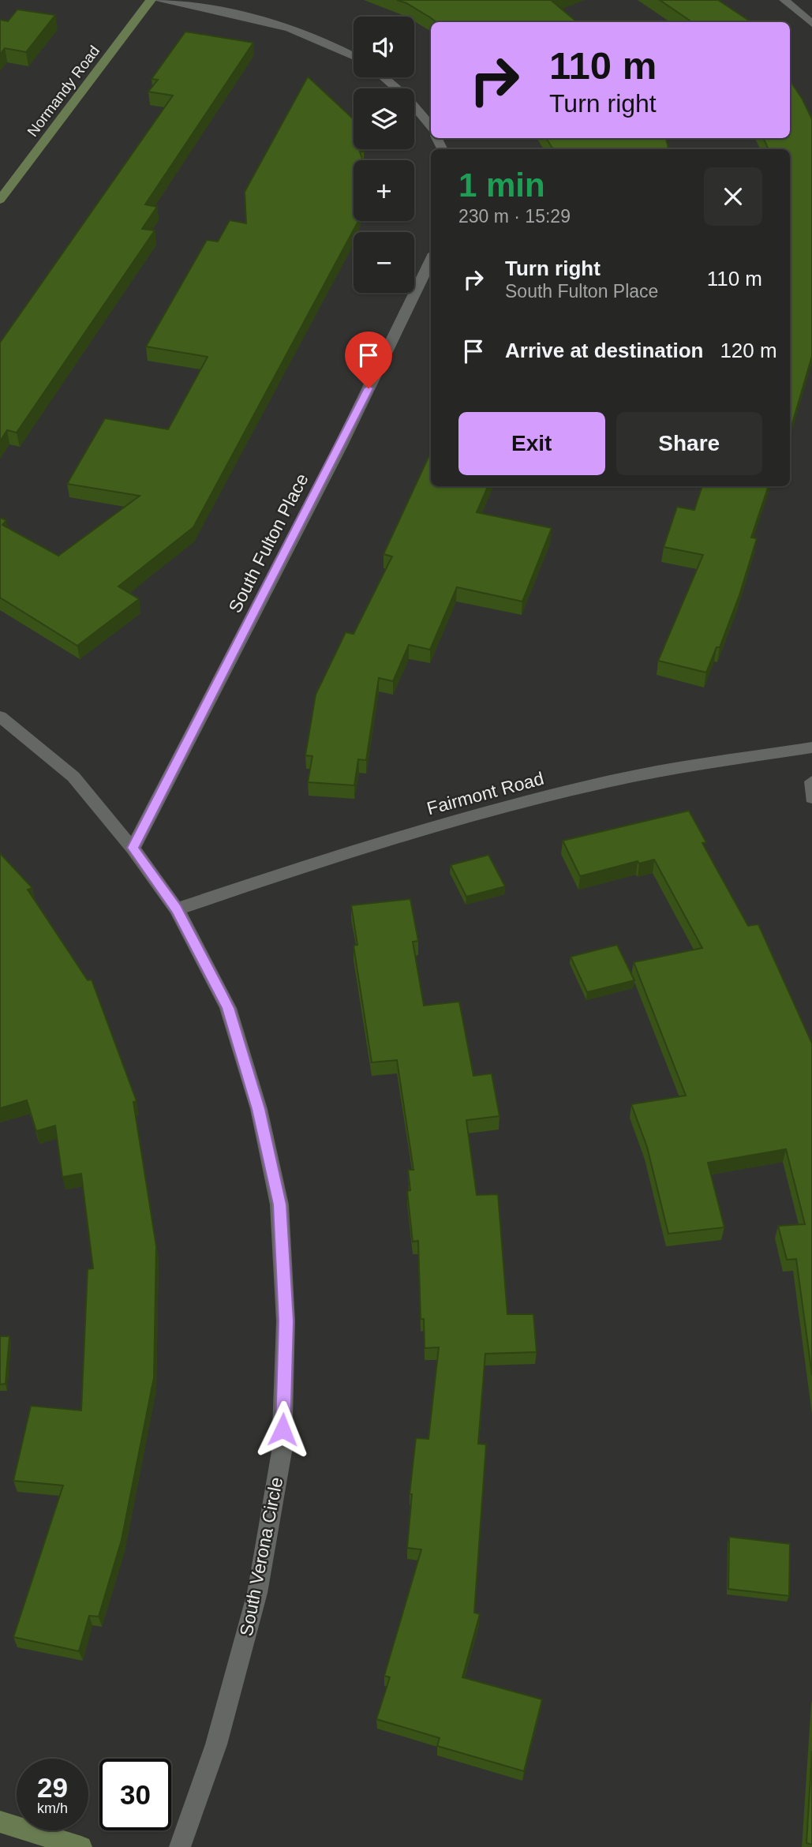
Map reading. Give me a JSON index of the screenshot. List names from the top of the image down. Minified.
{"streets":{"street":["Normandy Road","South Fulton Place","Fairmont Road","South Verona Circle"]},"crossings":[["South Fulton Place","South Verona Circle"],["Fairmont Road","South Verona Circle"]],"page":{"map_buttons":["+","−"],"turn":["110 m","Turn right"],"heading":["1 min","230 m · 15:29"],"list":[{"name":"Turn right","note":"South Fulton Place","value":"110 m"},{"name":"Arrive at destination","value":"120 m"}],"buttons":["Exit","Share"],"speed":"29 km/h","limit":"30"}}
